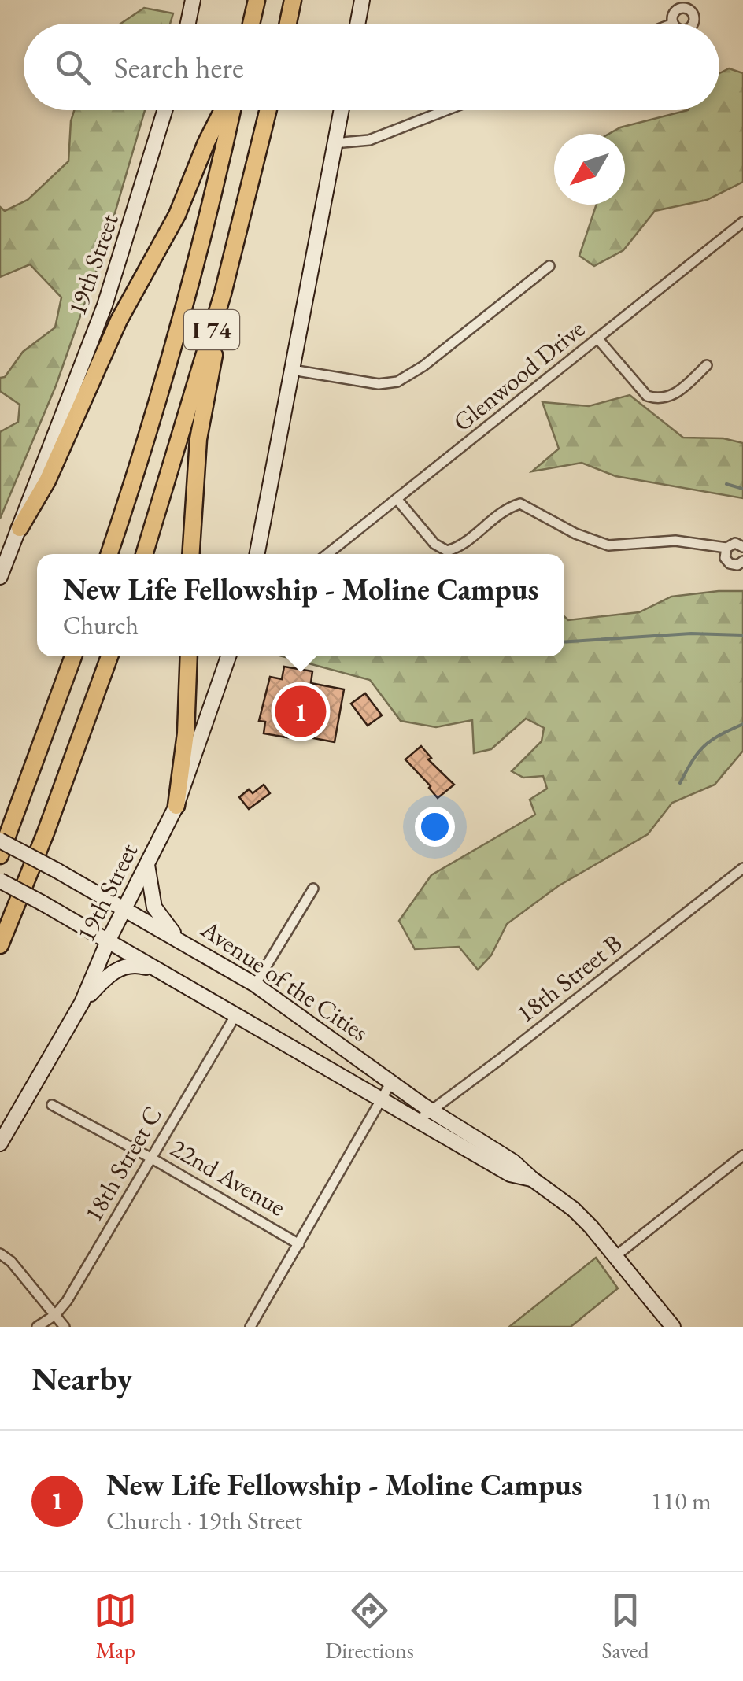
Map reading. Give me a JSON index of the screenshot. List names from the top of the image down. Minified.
{"streets":{"highway":["I 74"],"main road":["19th Street","Avenue of the Cities"],"street":["Glenwood Drive","18th Street B","18th Street C","22nd Avenue"]},"crossings":[["19th Street","Avenue of the Cities"],["18th Street B","Avenue of the Cities"],["Avenue of the Cities","18th Street C"],["18th Street C","22nd Avenue"]],"north":"bottom left","page":{"search":"Search here","popup":["New Life Fellowship - Moline Campus","Church"],"pins":"1","heading":"Nearby","list":[{"mark":"1","name":"New Life Fellowship - Moline Campus","note":"Church · 19th Street","value":"110 m"}],"nav":["Map","Directions","Saved"]}}
